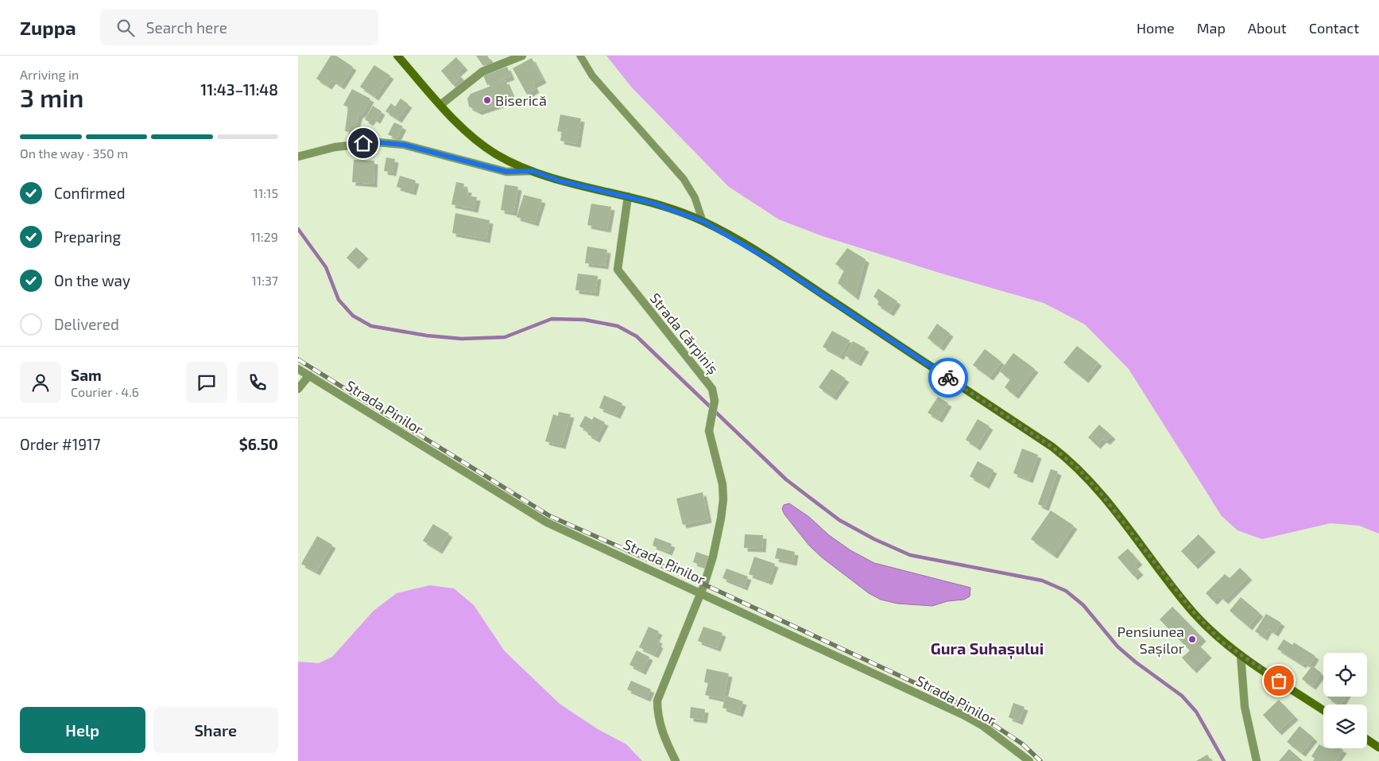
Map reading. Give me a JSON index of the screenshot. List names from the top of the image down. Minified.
{"streets":{"street":["Strada Cărpiniș","Strada Pinilor"]},"crossings":[["Strada Cărpiniș","Strada Pinilor"]],"districts":["Gura Suhașului"],"places":["Biserică","Pensiunea Sașilor"],"page":{"header":"Zuppa","search":"Search here","nav":["Home","Map","About","Contact"],"heading":["3 min","Arriving in","11:43–11:48"],"panel":["Sam","Courier · 4.6","Order #1917","$6.50"],"bar":"On the way · 350 m","list":[["Confirmed","11:15"],["Preparing","11:29"],["On the way","11:37"],"Delivered"],"buttons":["Help","Share"]}}
